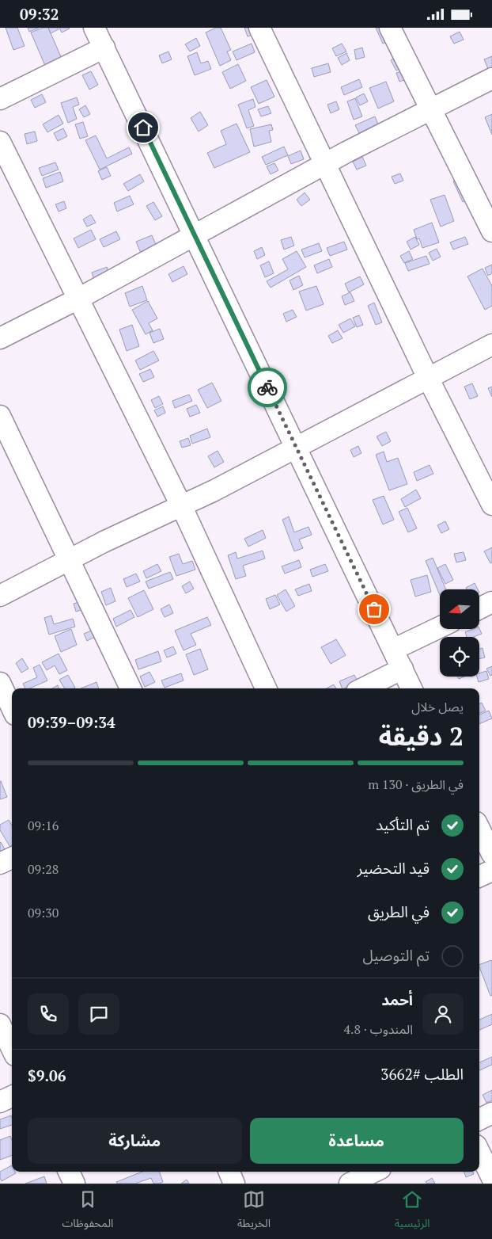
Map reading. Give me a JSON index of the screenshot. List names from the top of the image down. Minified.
{"north":"left","page":{"status":"09:32","heading":["2 دقيقة","يصل خلال","09:34–09:39"],"panel":["أحمد","المندوب · 4.8","الطلب #3662","$9.06"],"bar":"في الطريق · 130 m","list":[["تم التأكيد","09:16"],["قيد التحضير","09:28"],["في الطريق","09:30"],"تم التوصيل"],"buttons":["مساعدة","مشاركة"],"tabs":["الرئيسية","الخريطة","المحفوظات"]}}
